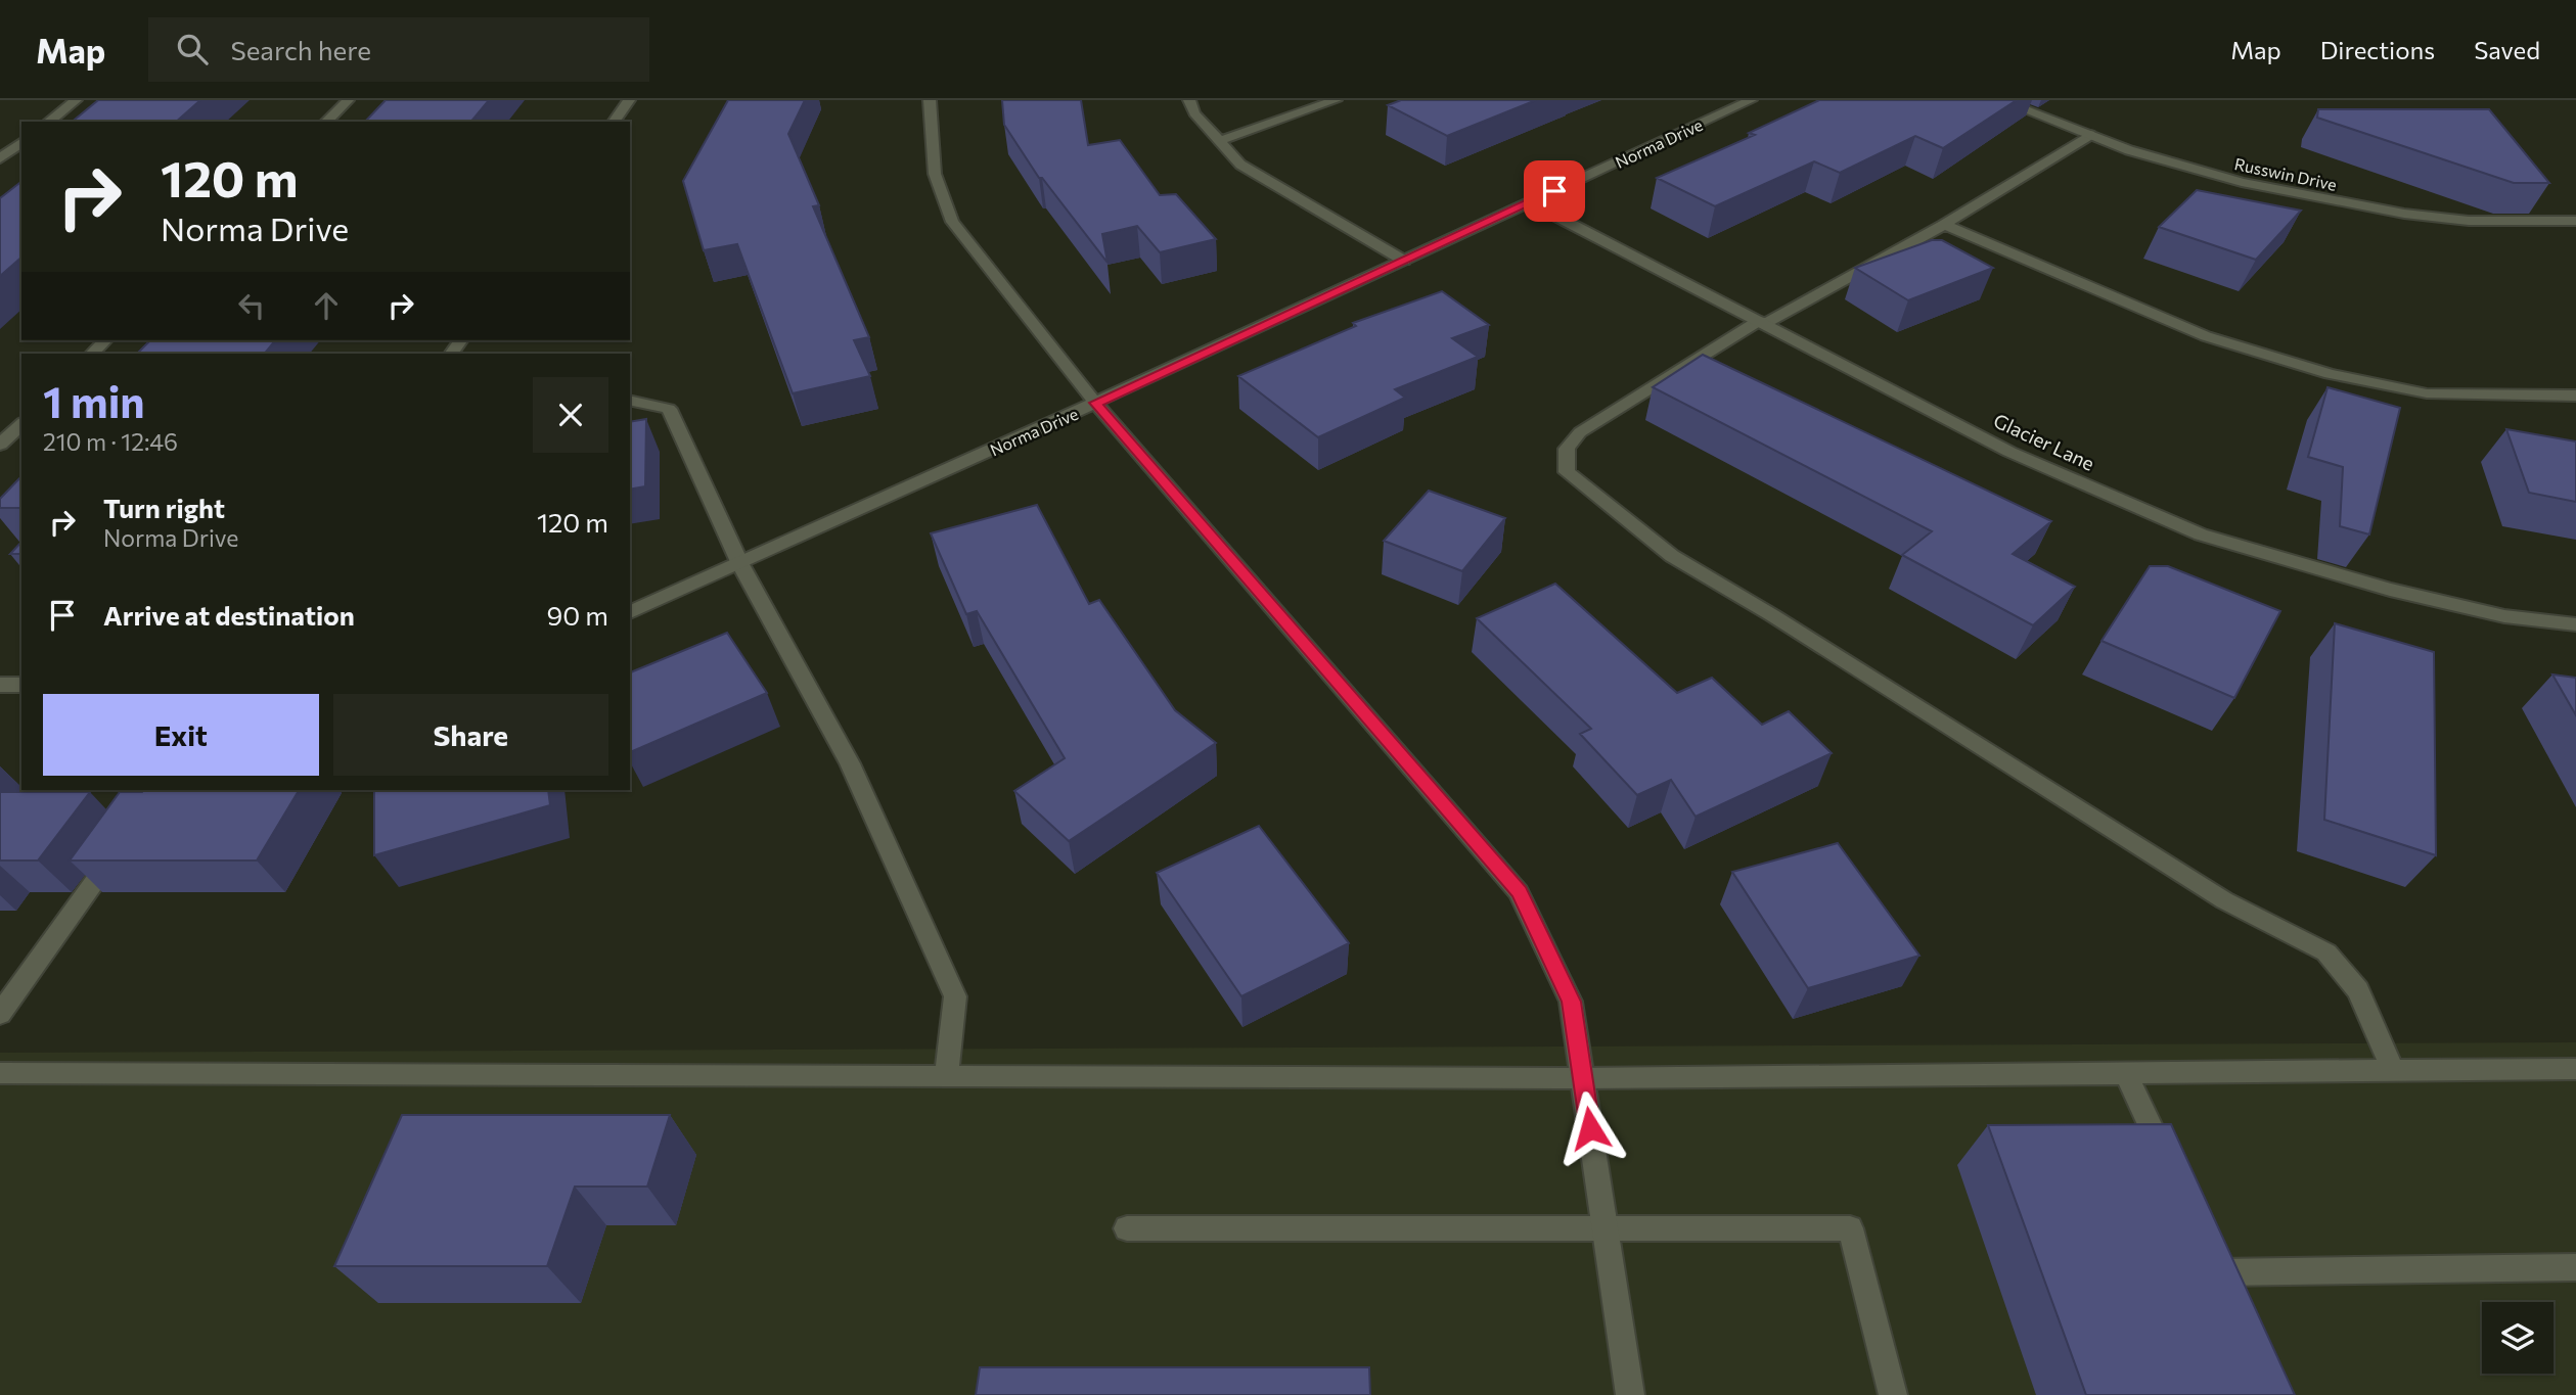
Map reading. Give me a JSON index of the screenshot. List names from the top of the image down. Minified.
{"streets":{"street":["Norma Drive","Russwin Drive","Glacier Lane"]},"crossings":[["Norma Drive","Glacier Lane"]],"page":{"header":"Map","search":"Search here","nav":["Map","Directions","Saved"],"turn":["120 m","Norma Drive"],"heading":["1 min","210 m · 12:46"],"list":[{"name":"Turn right","note":"Norma Drive","value":"120 m"},{"name":"Arrive at destination","value":"90 m"}],"buttons":["Exit","Share"]}}
